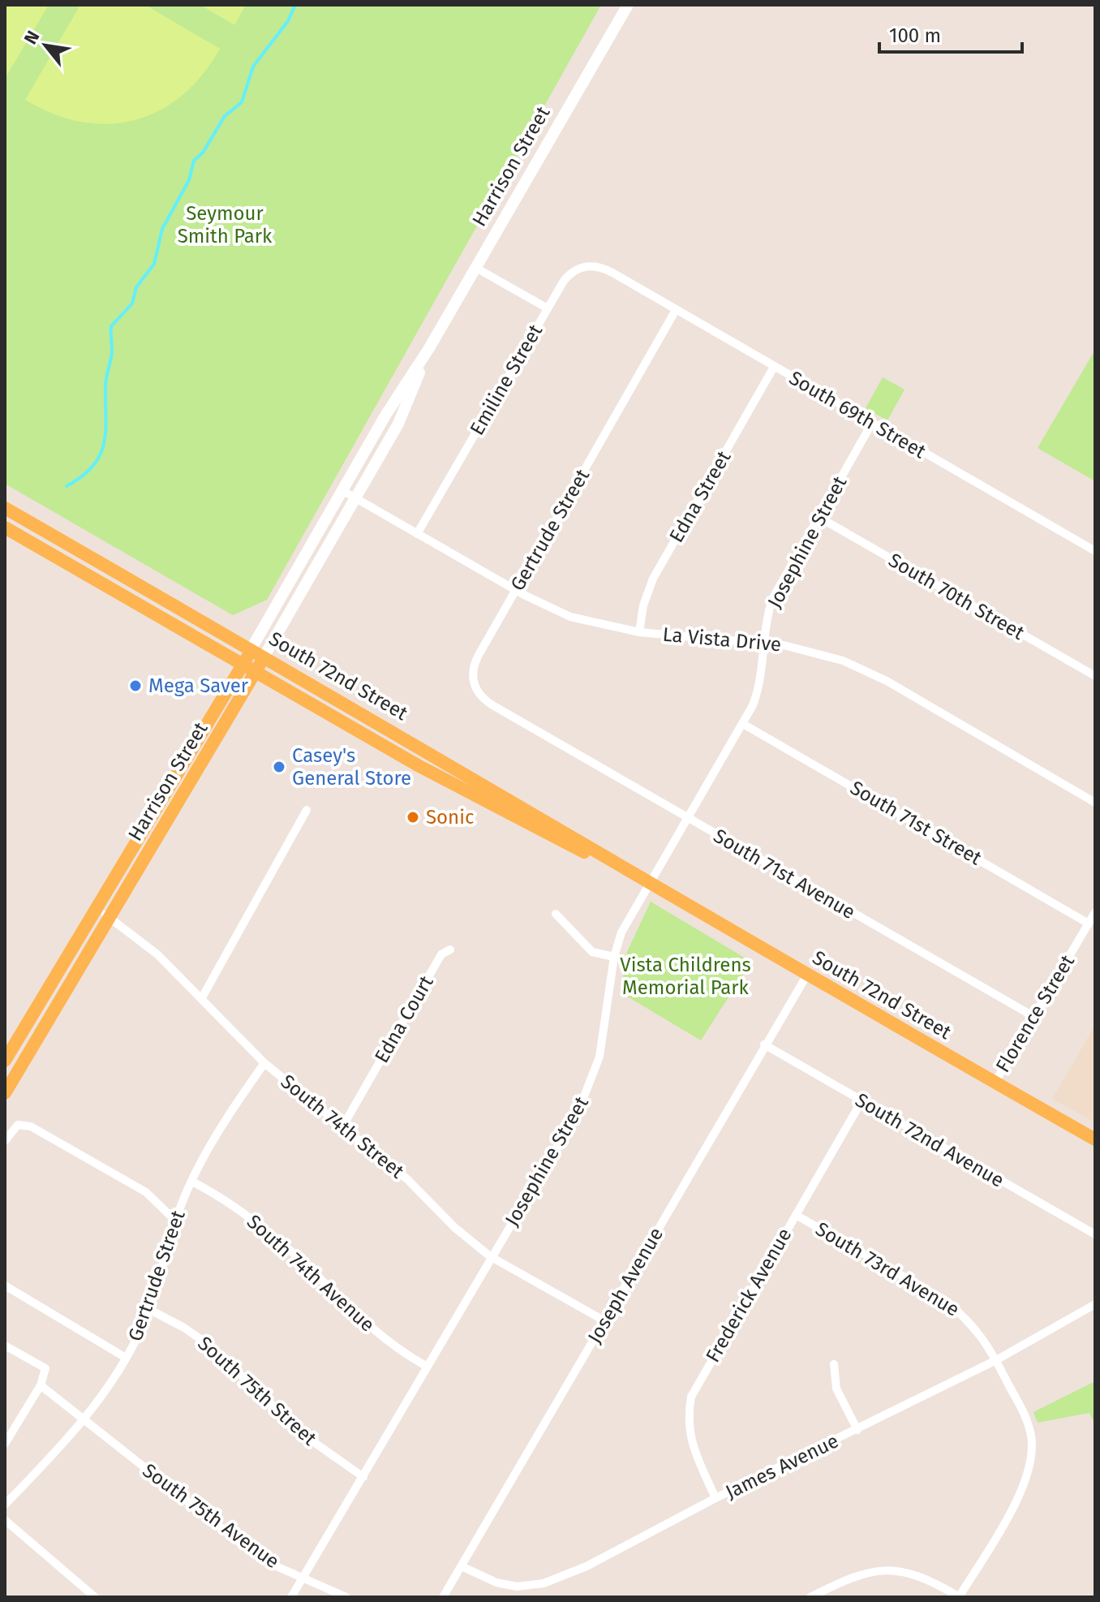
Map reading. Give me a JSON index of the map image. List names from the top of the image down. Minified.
{"streets":{"main road":["Harrison Street","South 72nd Street"],"street":["Emiline Street","South 69th Street","Edna Street","Gertrude Street","Josephine Street","South 70th Street","La Vista Drive","South 71st Street","South 71st Avenue","Florence Street","Edna Court","South 74th Street","South 72nd Avenue","South 73rd Avenue","South 74th Avenue","Joseph Avenue","Frederick Avenue","South 75th Street","James Avenue","South 75th Avenue"]},"crossings":[["Harrison Street","La Vista Drive"],["Harrison Street","South 72nd Street"],["Harrison Street","South 74th Street"],["Emiline Street","South 69th Street"],["Emiline Street","La Vista Drive"],["South 69th Street","Edna Street"],["South 69th Street","Gertrude Street"],["South 69th Street","Josephine Street"],["Edna Street","La Vista Drive"],["Gertrude Street","La Vista Drive"],["Gertrude Street","South 71st Avenue"],["Gertrude Street","South 74th Street"],["Gertrude Street","South 74th Avenue"],["Gertrude Street","South 75th Street"],["Gertrude Street","South 75th Avenue"],["Josephine Street","South 70th Street"],["Josephine Street","La Vista Drive"],["Josephine Street","South 72nd Street"],["Josephine Street","South 71st Street"],["Josephine Street","South 71st Avenue"],["Josephine Street","South 74th Street"],["Josephine Street","South 74th Avenue"],["Josephine Street","South 75th Street"],["Josephine Street","South 75th Avenue"],["South 72nd Street","Florence Street"],["South 72nd Street","Joseph Avenue"],["South 71st Street","Florence Street"],["South 71st Avenue","Florence Street"],["Edna Court","South 74th Street"],["South 74th Street","Joseph Avenue"],["South 72nd Avenue","Joseph Avenue"],["South 72nd Avenue","Frederick Avenue"],["South 73rd Avenue","Frederick Avenue"],["South 73rd Avenue","James Avenue"],["Joseph Avenue","James Avenue"],["Frederick Avenue","James Avenue"]],"parks":["Seymour Smith Park","Vista Childrens Memorial Park"],"places":["Mega Saver","Casey's General Store","Sonic"],"scale_bar":"100 m","north":"top left"}
